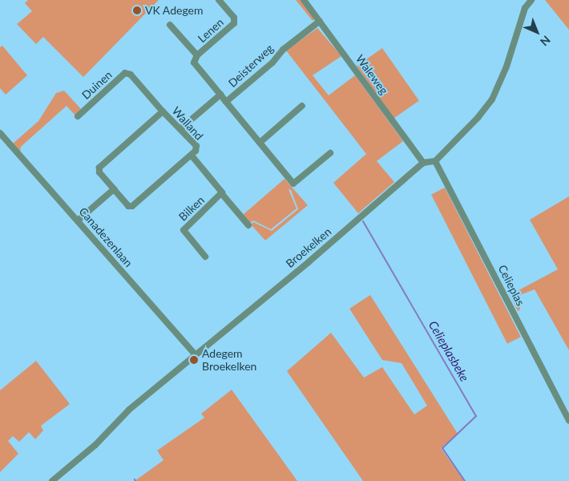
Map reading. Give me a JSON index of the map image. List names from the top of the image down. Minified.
{"streets":{"street":["Lenen","Deisterweg","Waleweg","Duinen","Walland","Bilken","Canadezenlaan","Broekelken","Celieplas"]},"crossings":[["Lenen","Deisterweg"],["Deisterweg","Waleweg"],["Deisterweg","Walland"],["Waleweg","Broekelken"],["Duinen","Walland"],["Canadezenlaan","Broekelken"]],"water":["Celieplasbeke"],"places":["VK Adegem","Adegem Broekelken"],"north":"bottom right"}
